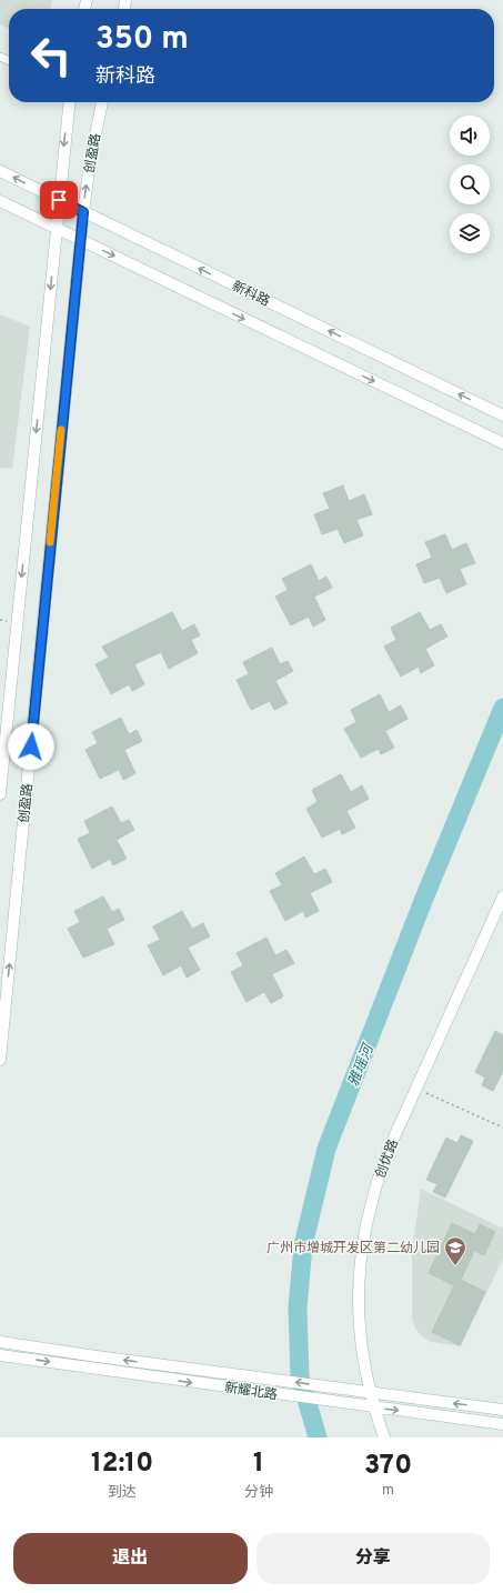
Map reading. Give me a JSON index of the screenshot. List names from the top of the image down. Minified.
{"streets":{"street":["创盈路","新科路","创优路","新耀北路"]},"crossings":[["创盈路","新科路"],["创优路","新耀北路"]],"water":["雅瑶河"],"places":{"school or university":["广州市增城开发区第二幼儿园"]},"page":{"turn":["350 m","新科路"],"eta":["12:10","到达","1","分钟","370","m"],"buttons":["退出","分享"]}}
